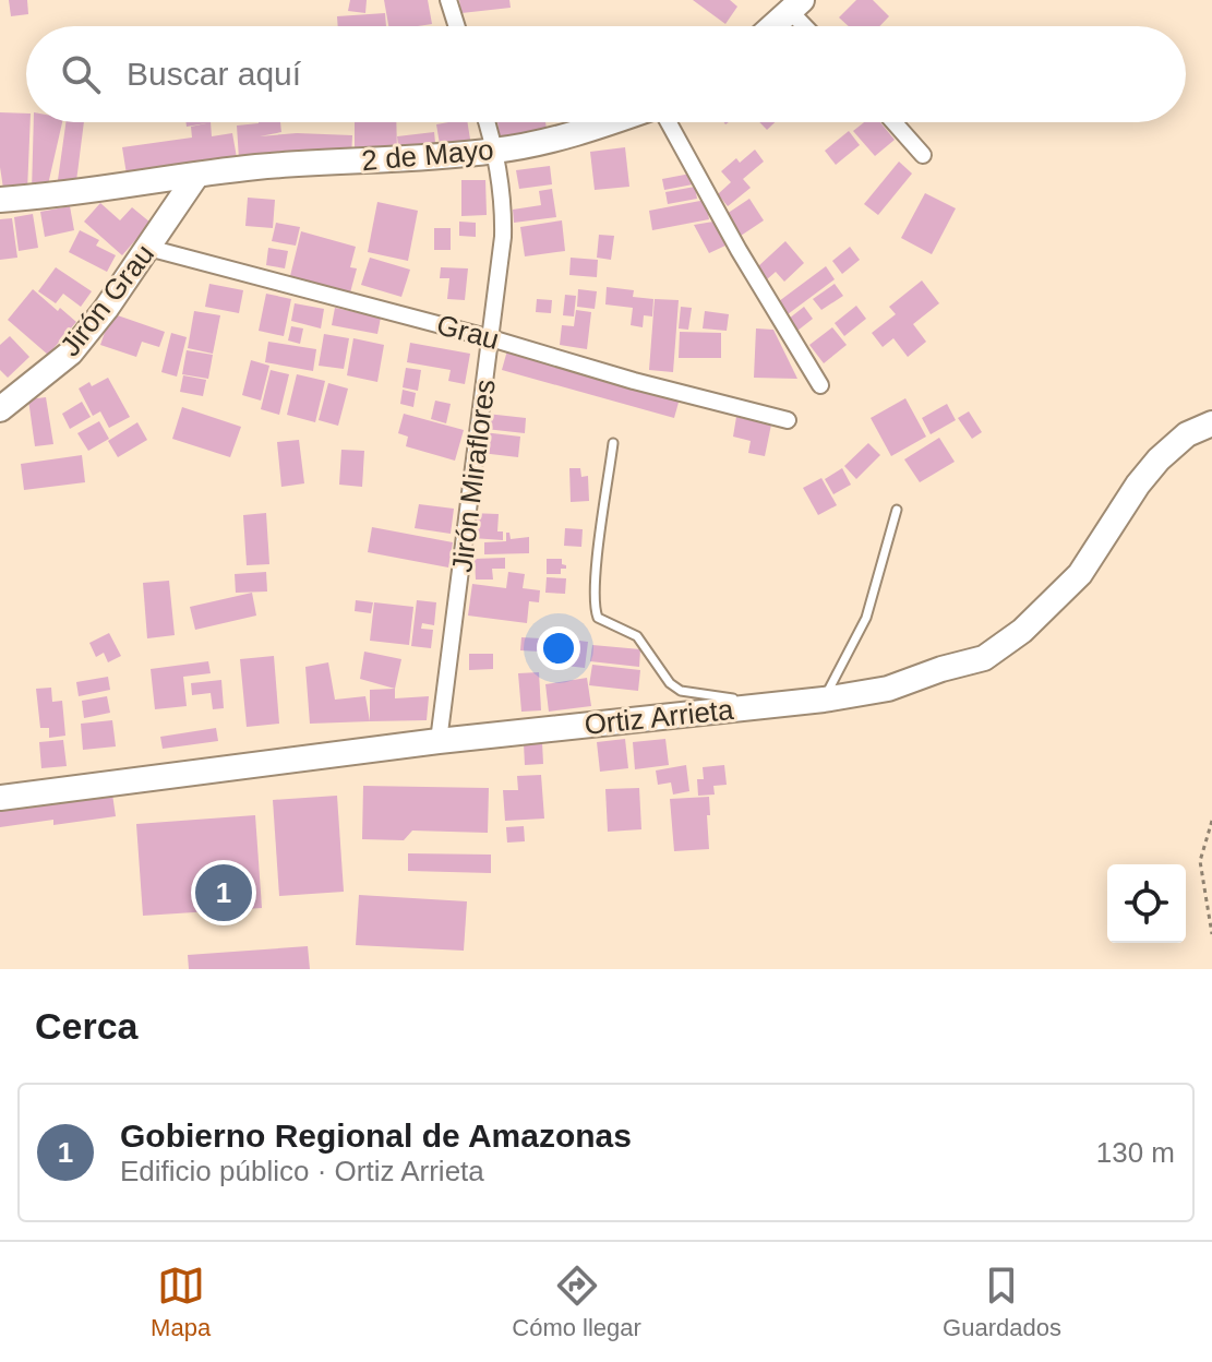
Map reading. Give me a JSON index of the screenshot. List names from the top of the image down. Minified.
{"streets":{"street":["2 de Mayo","Jirón Grau","Grau","Jirón Miraflores","Ortiz Arrieta"]},"crossings":[["2 de Mayo","Jirón Grau"],["2 de Mayo","Jirón Miraflores"],["Jirón Grau","Grau"],["Grau","Jirón Miraflores"],["Jirón Miraflores","Ortiz Arrieta"]],"page":{"search":"Buscar aquí","pins":"1","heading":"Cerca","list":[{"mark":"1","name":"Gobierno Regional de Amazonas","note":"Edificio público · Ortiz Arrieta","value":"130 m"}],"nav":["Mapa","Cómo llegar","Guardados"]}}
